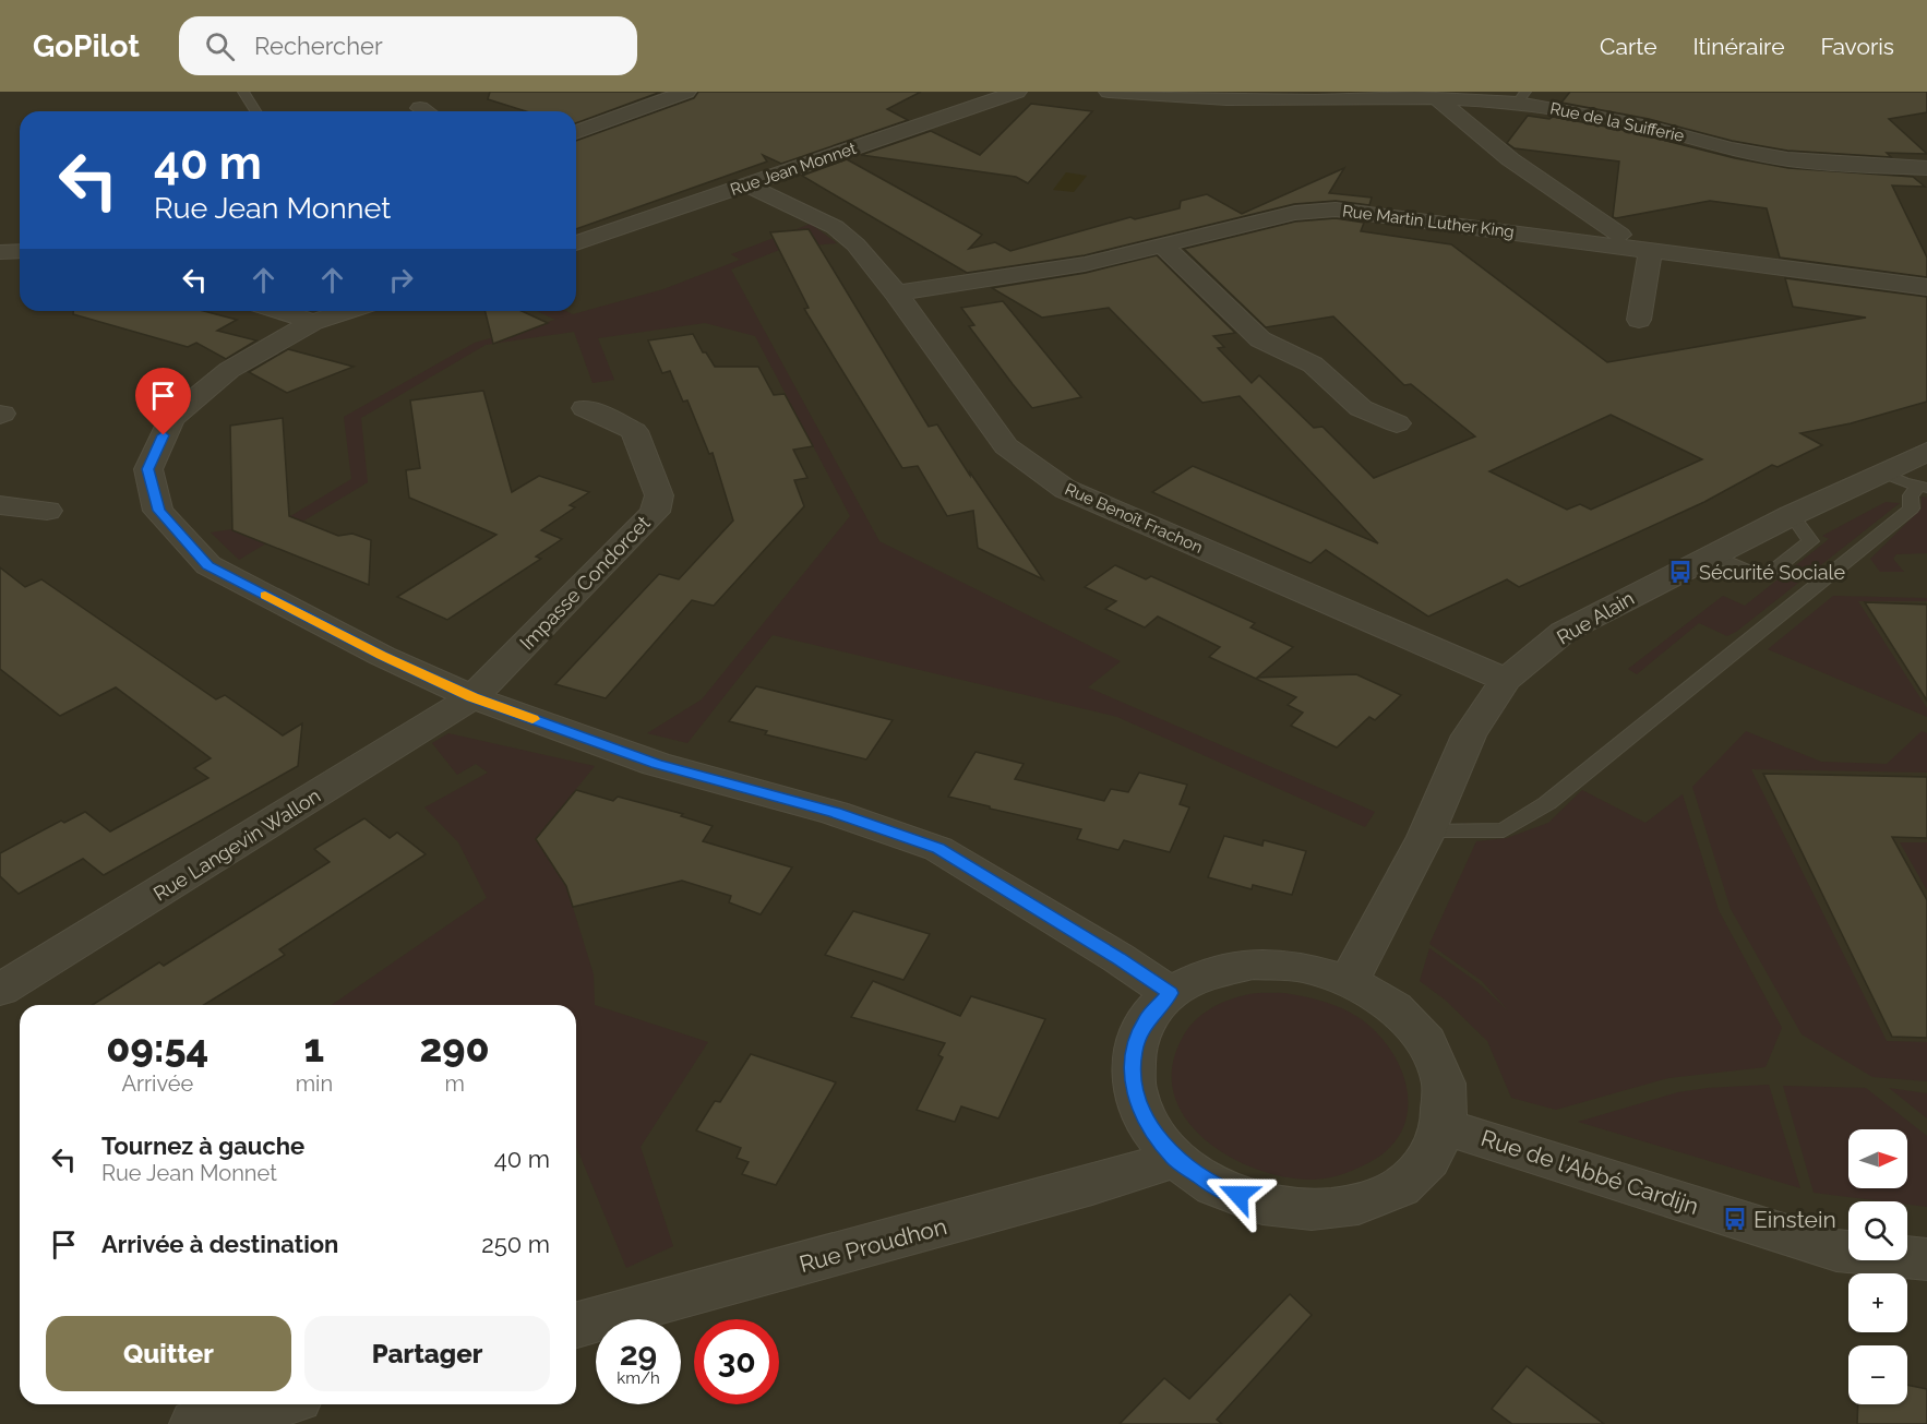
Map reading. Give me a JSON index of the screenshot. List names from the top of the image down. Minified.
{"streets":{"street":["Rue de la Suifferie","Rue Jean Monnet","Rue Martin Luther King","Rue Benoît Frachon","Impasse Condorcet","Rue Alain","Rue Langevin Wallon","Rue de l'Abbé Cardijn","Rue Proudhon"]},"crossings":[["Rue Jean Monnet","Rue Benoît Frachon"],["Rue Martin Luther King","Rue Benoît Frachon"],["Rue Benoît Frachon","Rue Alain"],["Impasse Condorcet","Rue Langevin Wallon"]],"places":{"bus stop":["Sécurité Sociale","Einstein"]},"north":"right","page":{"header":"GoPilot","search":"Rechercher","nav":["Carte","Itinéraire","Favoris"],"turn":["40 m","Rue Jean Monnet"],"eta":["09:54","Arrivée","1","min","290","m"],"list":[{"name":"Tournez à gauche","note":"Rue Jean Monnet","value":"40 m"},{"name":"Arrivée à destination","value":"250 m"}],"map_buttons":["+","−"],"buttons":["Quitter","Partager"],"speed":"29 km/h","limit":"30"}}
